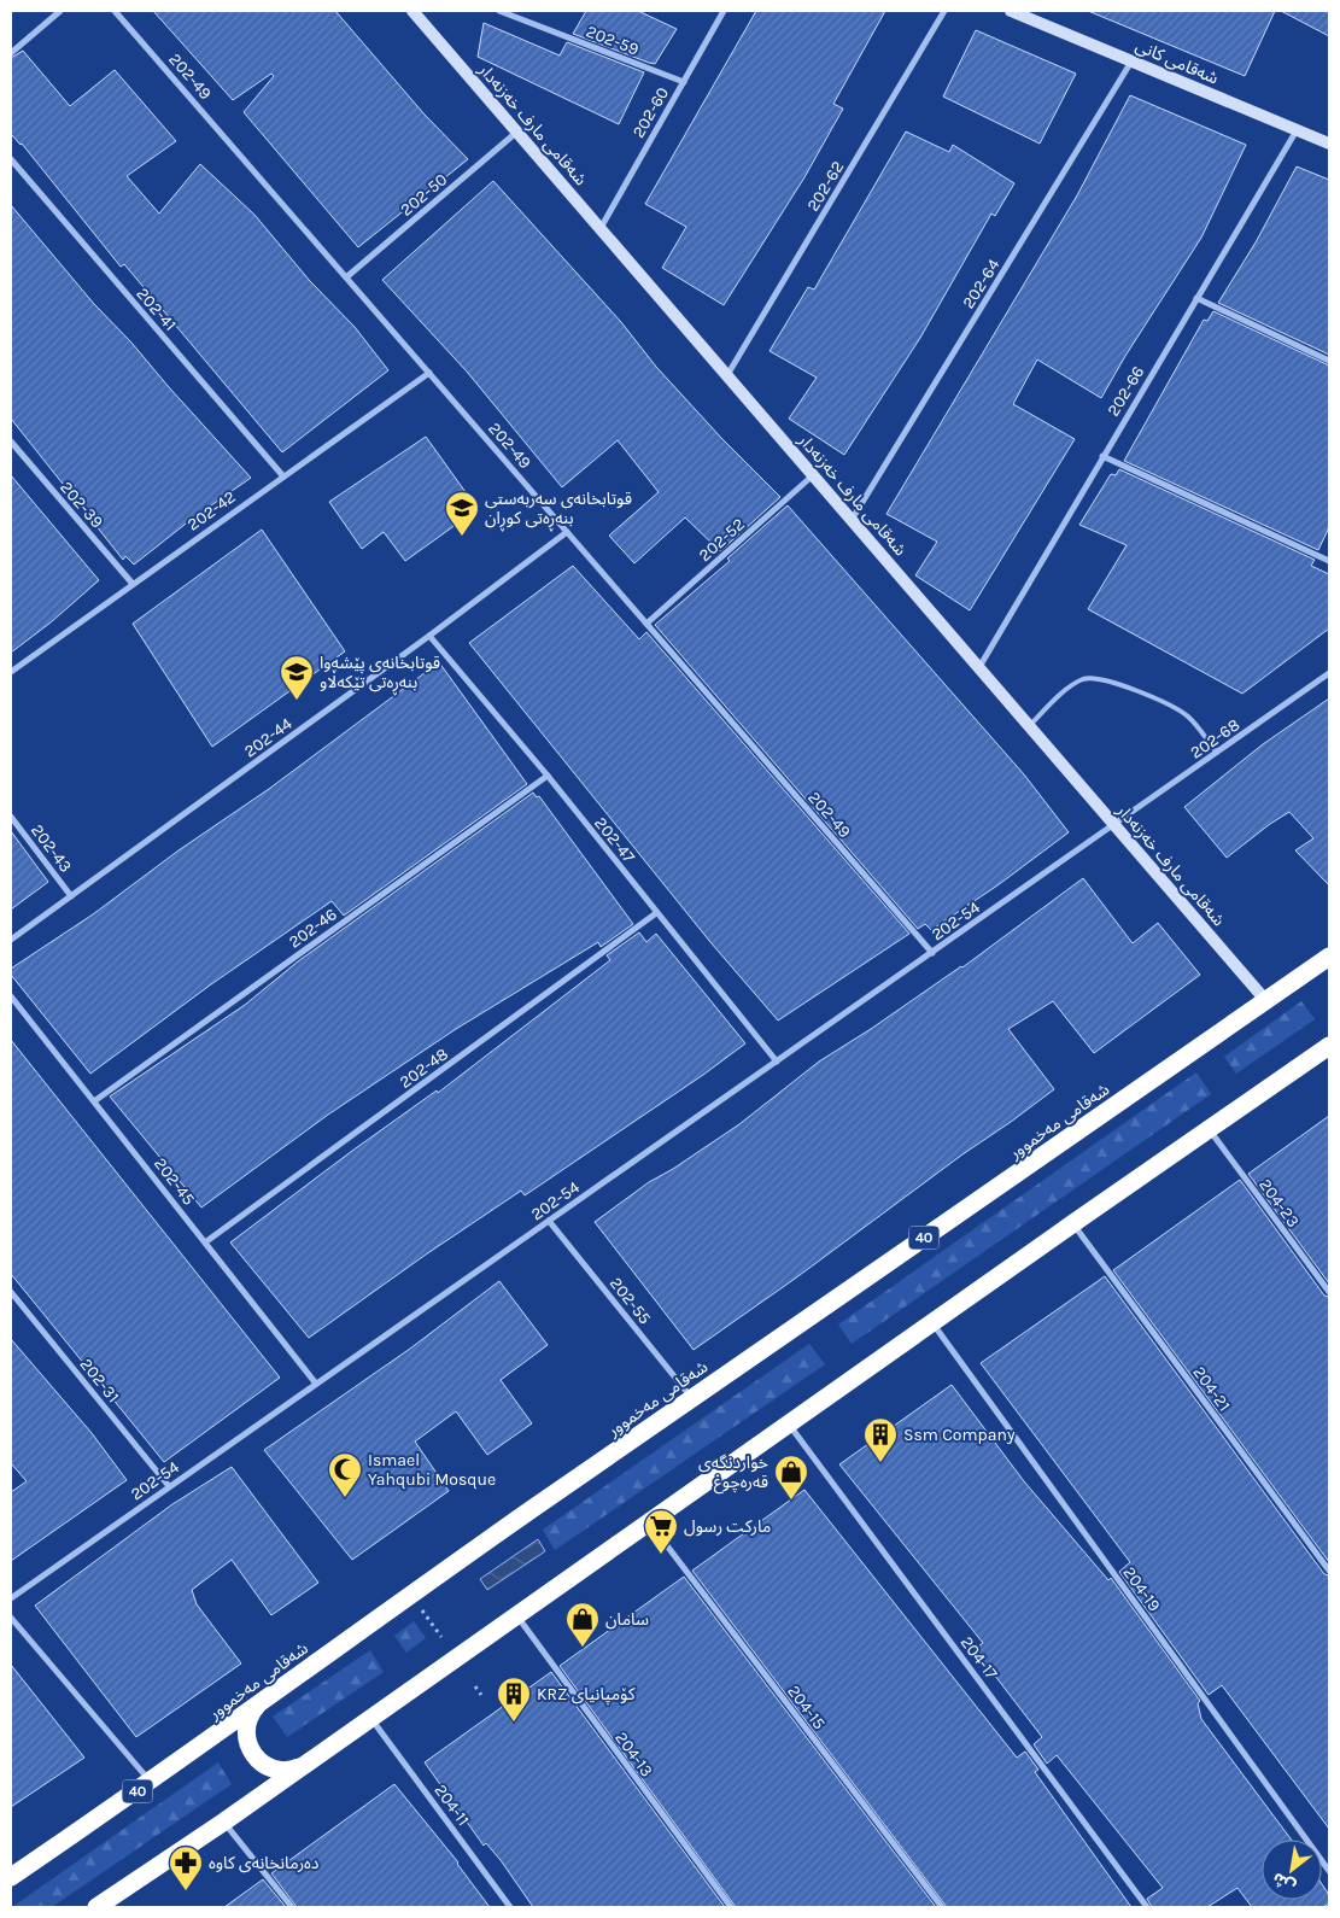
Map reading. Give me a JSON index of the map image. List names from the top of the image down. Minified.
{"streets":{"highway":["شەقامی مەخموور","40"],"street":["202-59","شەقامی کانی","202-49","202-60","شەقامی مارف خەزنەدار","202-62","202-50","202-64","202-41","202-66","202-39","202-42","202-52","202-44","202-68","202-47","202-43","202-54","202-46","202-48","202-45","204-23","202-55","202-31","204-21","204-19","204-17","204-15","204-13","204-11"]},"crossings":[["202-59","202-60"],["شەقامی کانی","202-64"],["شەقامی کانی","202-66"],["202-49","202-50"],["202-49","202-42"],["202-49","202-52"],["202-49","202-44"],["202-49","202-54"],["202-60","شەقامی مارف خەزنەدار"],["شەقامی مارف خەزنەدار","202-62"],["شەقامی مارف خەزنەدار","202-50"],["شەقامی مارف خەزنەدار","202-64"],["شەقامی مارف خەزنەدار","202-66"],["شەقامی مارف خەزنەدار","202-52"],["شەقامی مارف خەزنەدار","202-68"],["شەقامی مارف خەزنەدار","202-54"],["شەقامی مارف خەزنەدار","شەقامی مەخموور"],["202-41","202-42"],["202-39","202-42"],["202-44","202-47"],["202-44","202-43"],["202-68","202-54"],["202-47","202-54"],["202-47","202-46"],["202-47","202-48"],["202-54","202-45"],["202-54","202-55"],["202-54","202-31"],["202-46","202-45"],["202-48","202-45"],["شەقامی مەخموور","202-55"]],"places":{"school or university":["قوتابخانەی سەربەستی بنەڕەتی کوڕان","قوتابخانەی پێشەوا بنەڕەتی تێکەڵاو"],"building":["Ssm Company","KRZ كۆمپانیای"],"mosque":["Ismael Yahqubi Mosque"],"shop":["خواردنگەی قەرەچوغ","سامان"],"supermarket":["مارکت رسول"],"pharmacy":["دەرمانخانەی کاوە"]},"north":"bottom left"}
